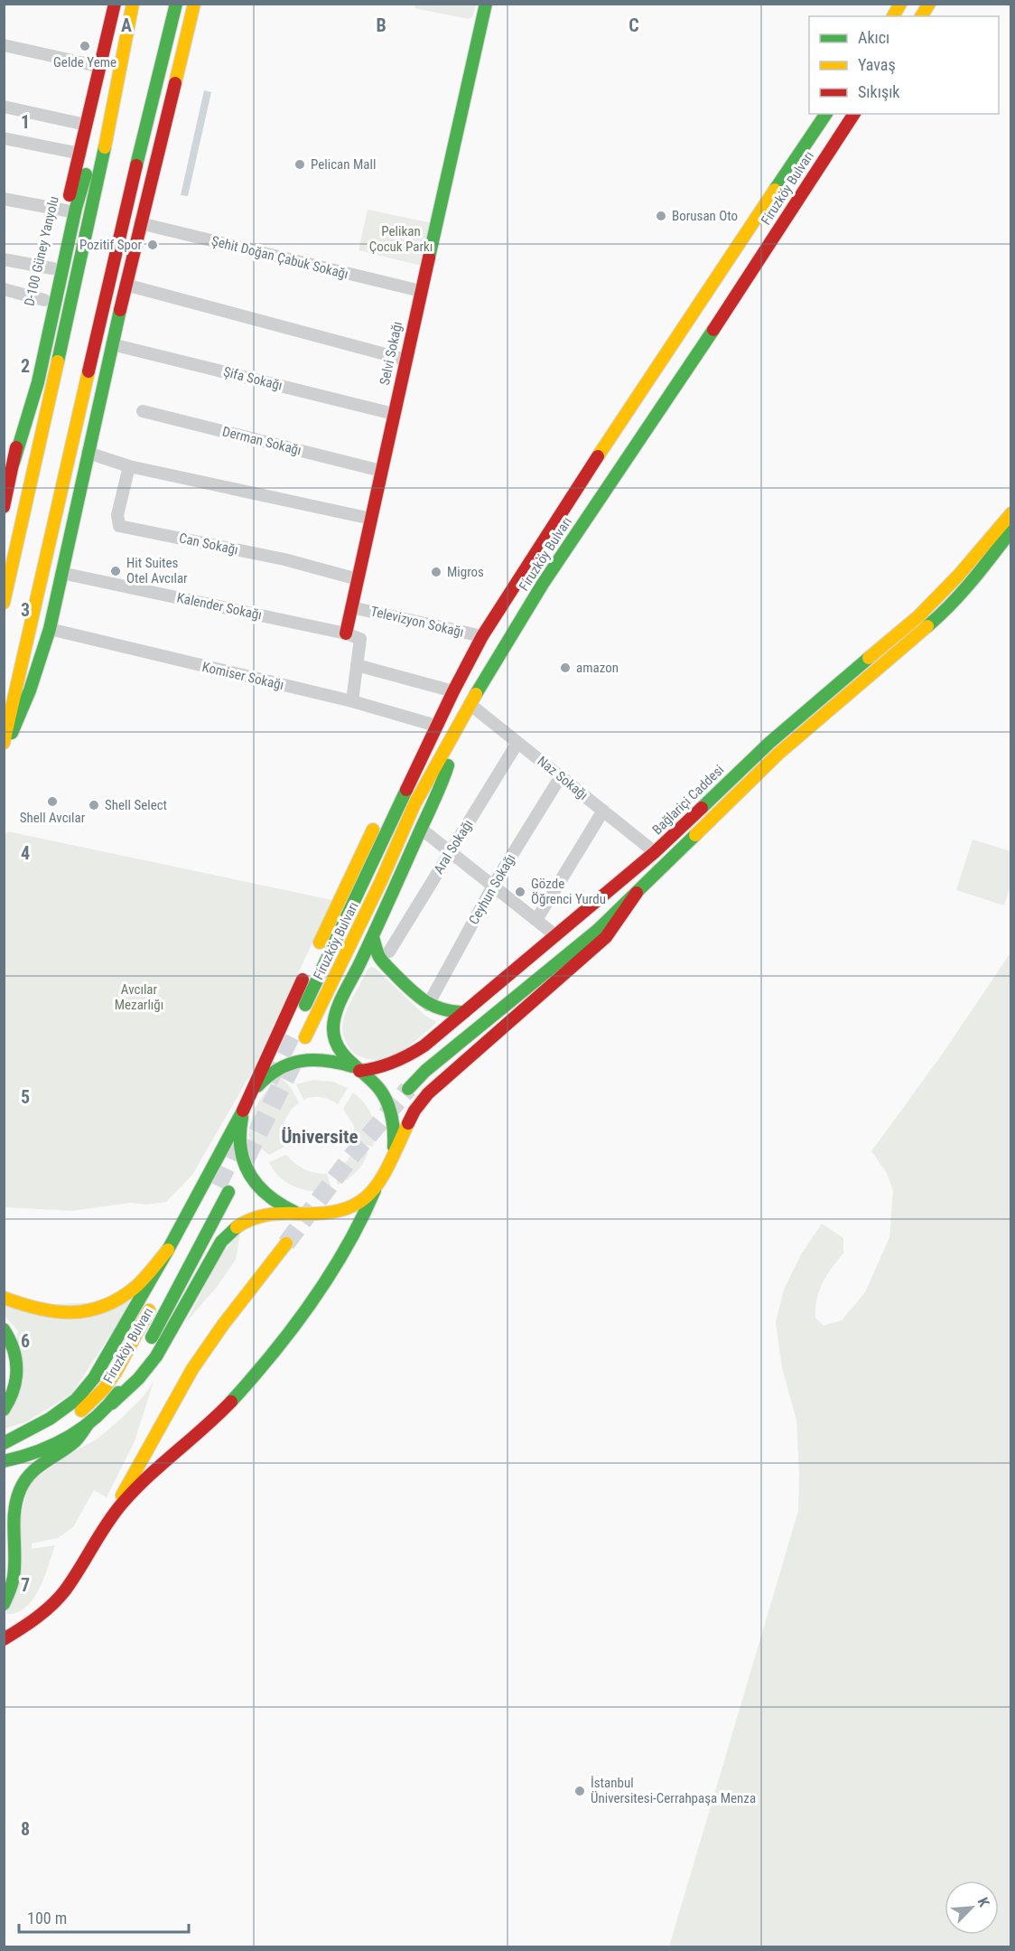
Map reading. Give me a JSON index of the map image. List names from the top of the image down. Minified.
{"streets":{"main road":["Firuzköy Bulvarı","D-100 Güney Yanyolu","Selvi Sokağı","Bağlariçi Caddesi"],"street":["Şehit Doğan Çabuk Sokağı","Şifa Sokağı","Derman Sokağı","Can Sokağı","Kalender Sokağı","Televizyon Sokağı","Komiser Sokağı","Naz Sokağı","Aral Sokağı","Ceyhun Sokağı"]},"crossings":[["Firuzköy Bulvarı","Televizyon Sokağı"],["Firuzköy Bulvarı","Komiser Sokağı"],["Firuzköy Bulvarı","Naz Sokağı"],["Şehit Doğan Çabuk Sokağı","Selvi Sokağı"],["Selvi Sokağı","Şifa Sokağı"],["Selvi Sokağı","Derman Sokağı"],["Selvi Sokağı","Can Sokağı"],["Selvi Sokağı","Kalender Sokağı"],["Selvi Sokağı","Televizyon Sokağı"],["Naz Sokağı","Bağlariçi Caddesi"],["Naz Sokağı","Aral Sokağı"],["Naz Sokağı","Ceyhun Sokağı"]],"districts":["Üniversite"],"parks":["Pelikan Çocuk Parkı","Avcılar Mezarlığı"],"places":["Gelde Yeme","Pelican Mall","Borusan Oto","Pozitif Spor","Hit Suites Otel Avcılar","Migros","amazon","Shell Avcılar","Shell Select","Gözde Öğrenci Yurdu","İstanbul Üniversitesi-Cerrahpaşa Menza"],"legend":["Akıcı","Yavaş","Sıkışık"],"scale_bar":"100 m","north":"top right","grid":{"columns":["A","B","C"],"rows":["1","2","3","4","5","6","7","8"]}}
